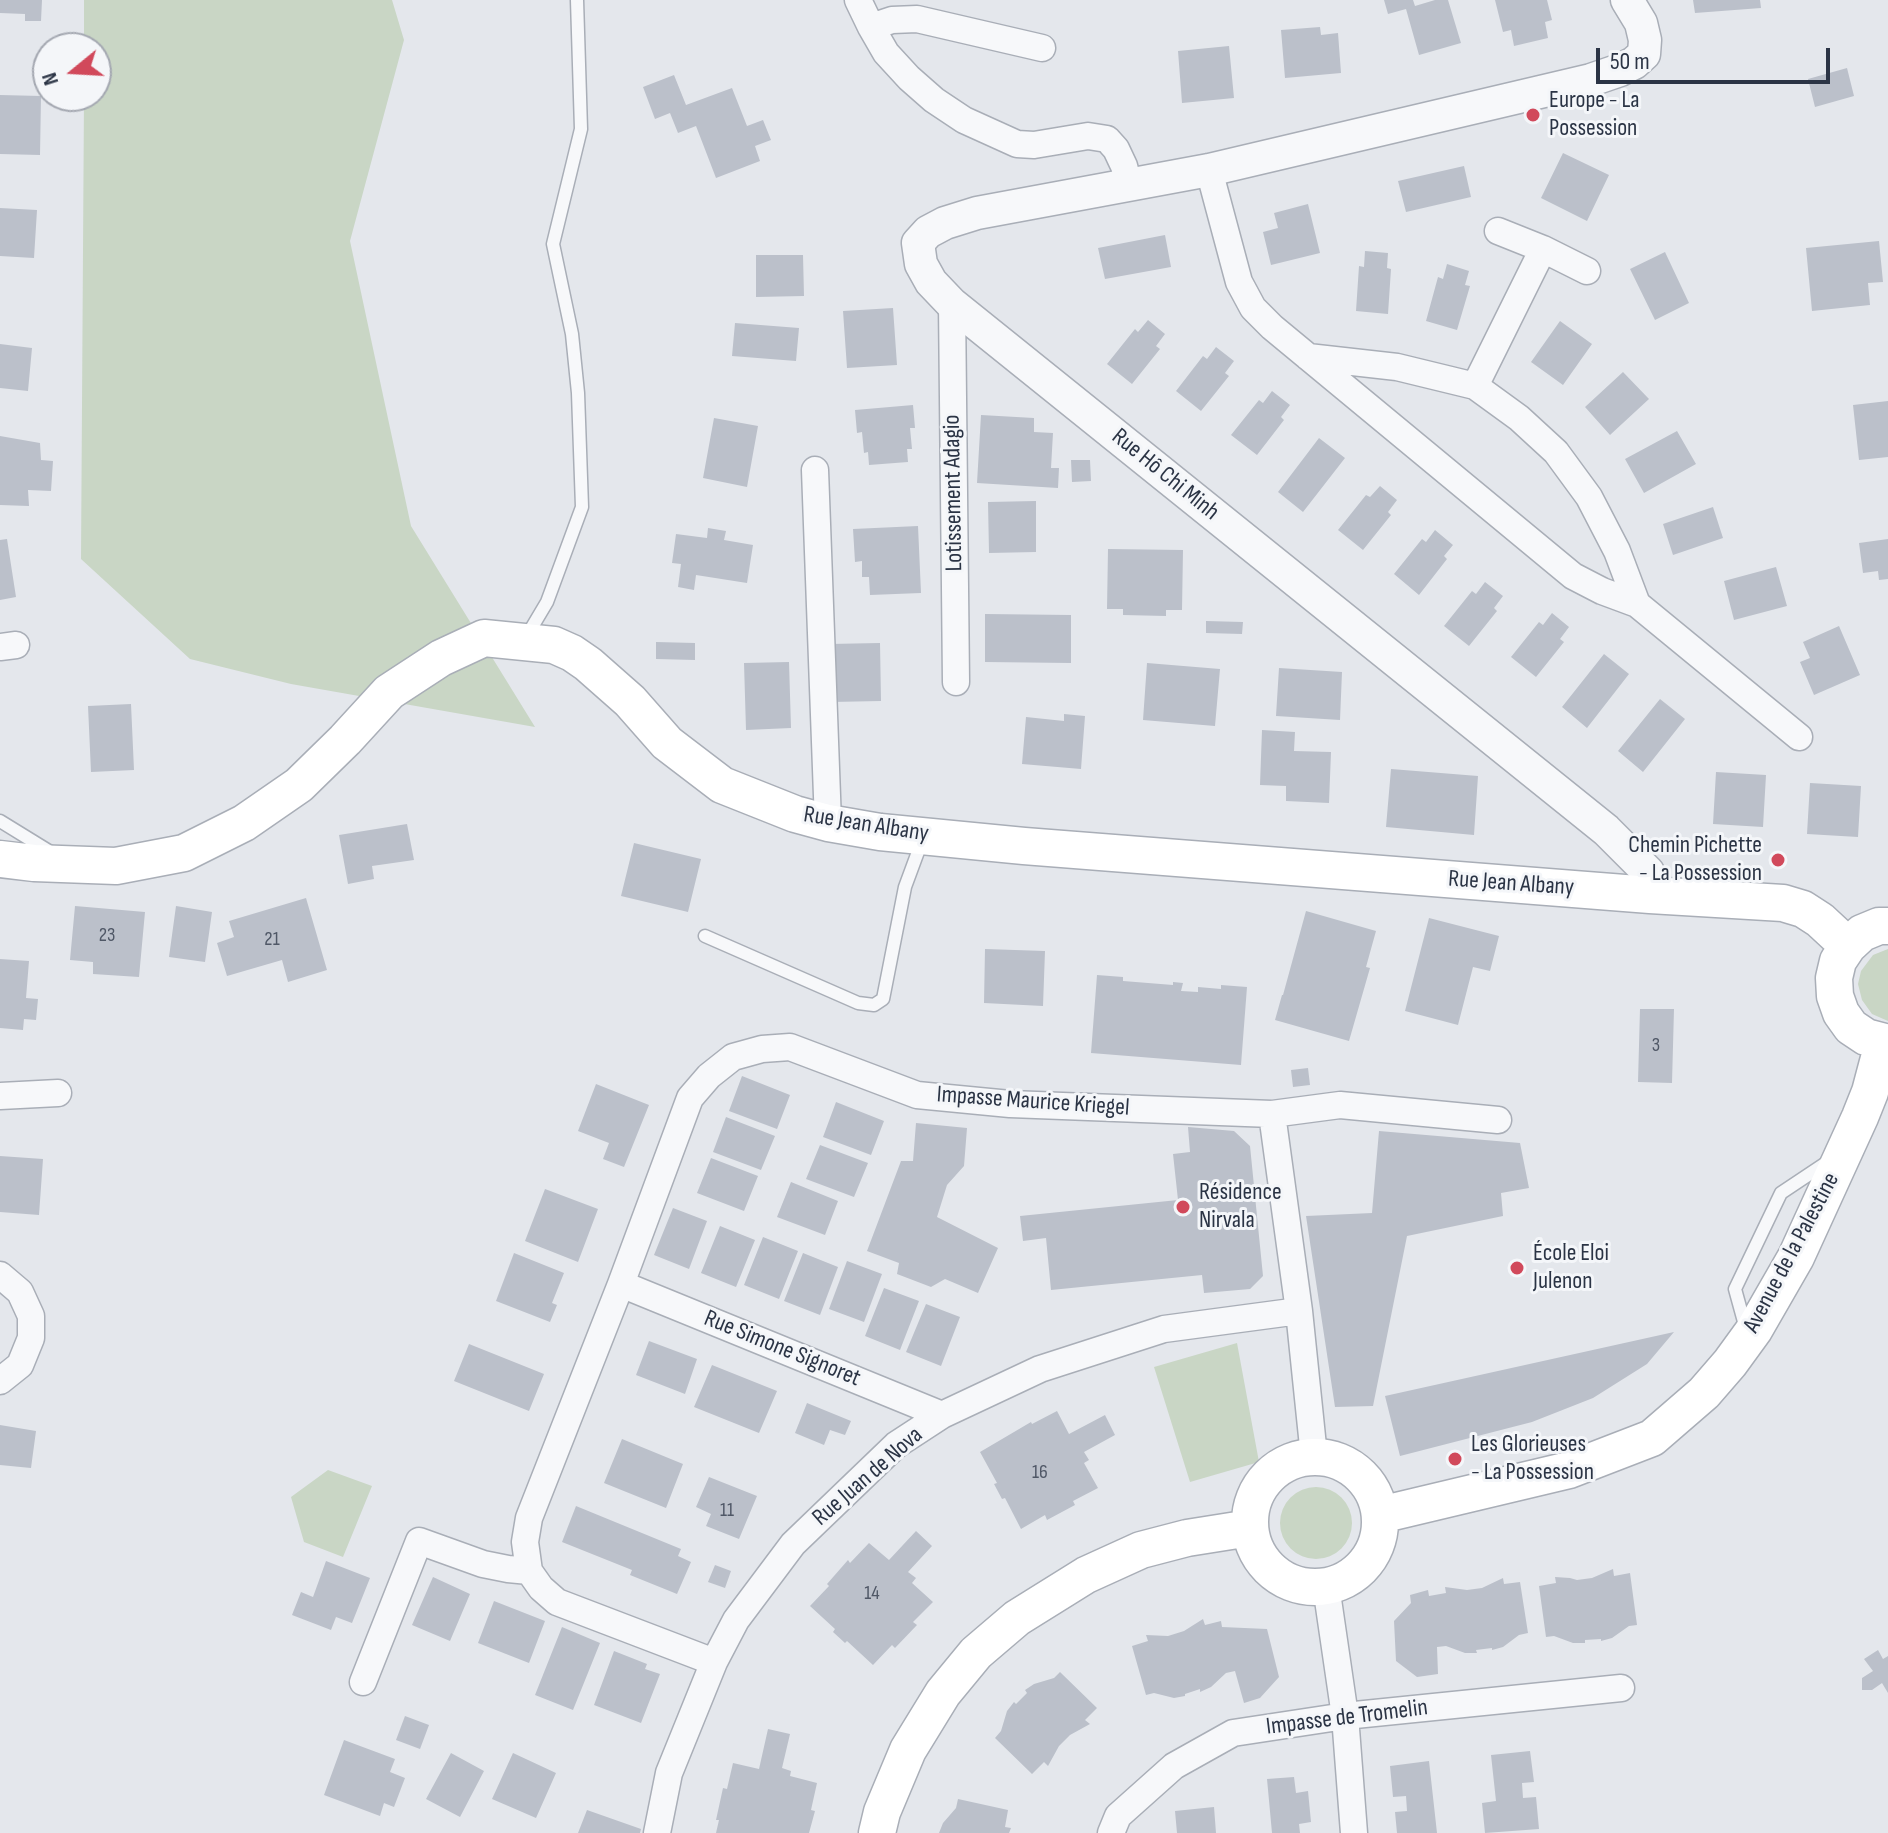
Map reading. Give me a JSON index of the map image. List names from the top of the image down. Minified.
{"streets":{"main road":["Rue Jean Albany","Avenue de la Palestine"],"street":["Rue Hô Chi Minh","Lotissement Adagio","Impasse Maurice Kriegel","Rue Simone Signoret","Rue Juan de Nova","Impasse de Tromelin"]},"crossings":[["Rue Hô Chi Minh","Lotissement Adagio"],["Rue Hô Chi Minh","Rue Jean Albany"],["Impasse Maurice Kriegel","Rue Simone Signoret"],["Rue Simone Signoret","Rue Juan de Nova"]],"places":["Europe - La Possession","Chemin Pichette - La Possession","Résidence Nirvala","École Eloi Julenon","Les Glorieuses - La Possession"],"house_numbers":["23","21","3","16","11","14"],"scale_bar":"50 m","north":"left"}
